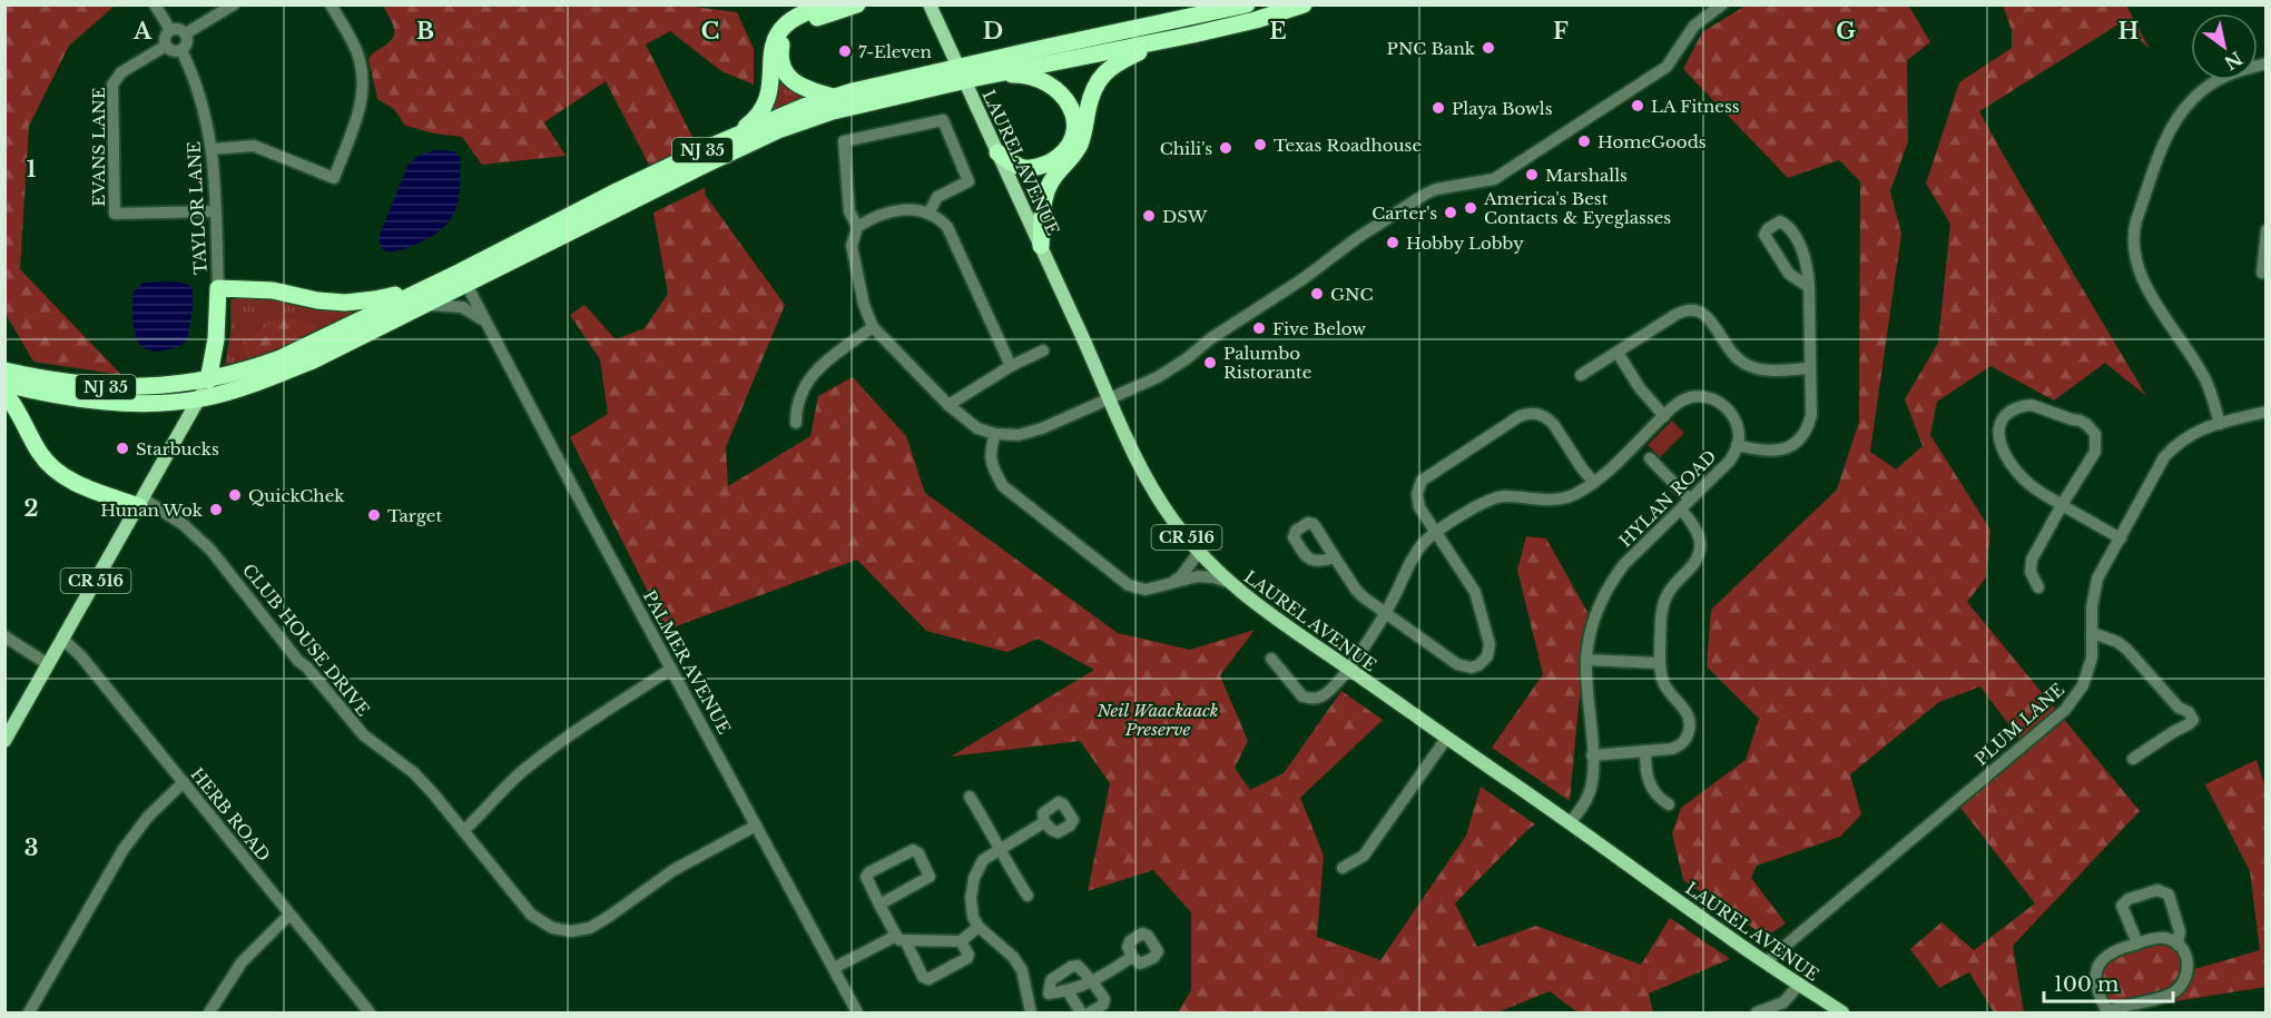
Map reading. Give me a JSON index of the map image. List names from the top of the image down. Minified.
{"streets":{"highway":["NJ 35","CR 516"],"main road":["LAUREL AVENUE"],"street":["EVANS LANE","TAYLOR LANE","HYLAN ROAD","CLUB HOUSE DRIVE","PALMER AVENUE","PLUM LANE","HERB ROAD"]},"crossings":[["EVANS LANE","TAYLOR LANE"],["NJ 35","LAUREL AVENUE"],["NJ 35","CR 516"],["NJ 35","PALMER AVENUE"],["LAUREL AVENUE","HYLAN ROAD"],["LAUREL AVENUE","PLUM LANE"],["TAYLOR LANE","CR 516"],["CR 516","CLUB HOUSE DRIVE"],["CR 516","HERB ROAD"],["CLUB HOUSE DRIVE","PALMER AVENUE"]],"parks":["Neil Waackaack Preserve"],"places":["PNC Bank","7-Eleven","LA Fitness","Playa Bowls","HomeGoods","Texas Roadhouse","Chili's","Marshalls","America's Best Contacts & Eyeglasses","Carter's","DSW","Hobby Lobby","GNC","Five Below","Palumbo Ristorante","Starbucks","QuickChek","Hunan Wok","Target"],"scale_bar":"100 m","north":"bottom right","grid":{"columns":["A","B","C","D","E","F","G","H"],"rows":["1","2","3"]}}
